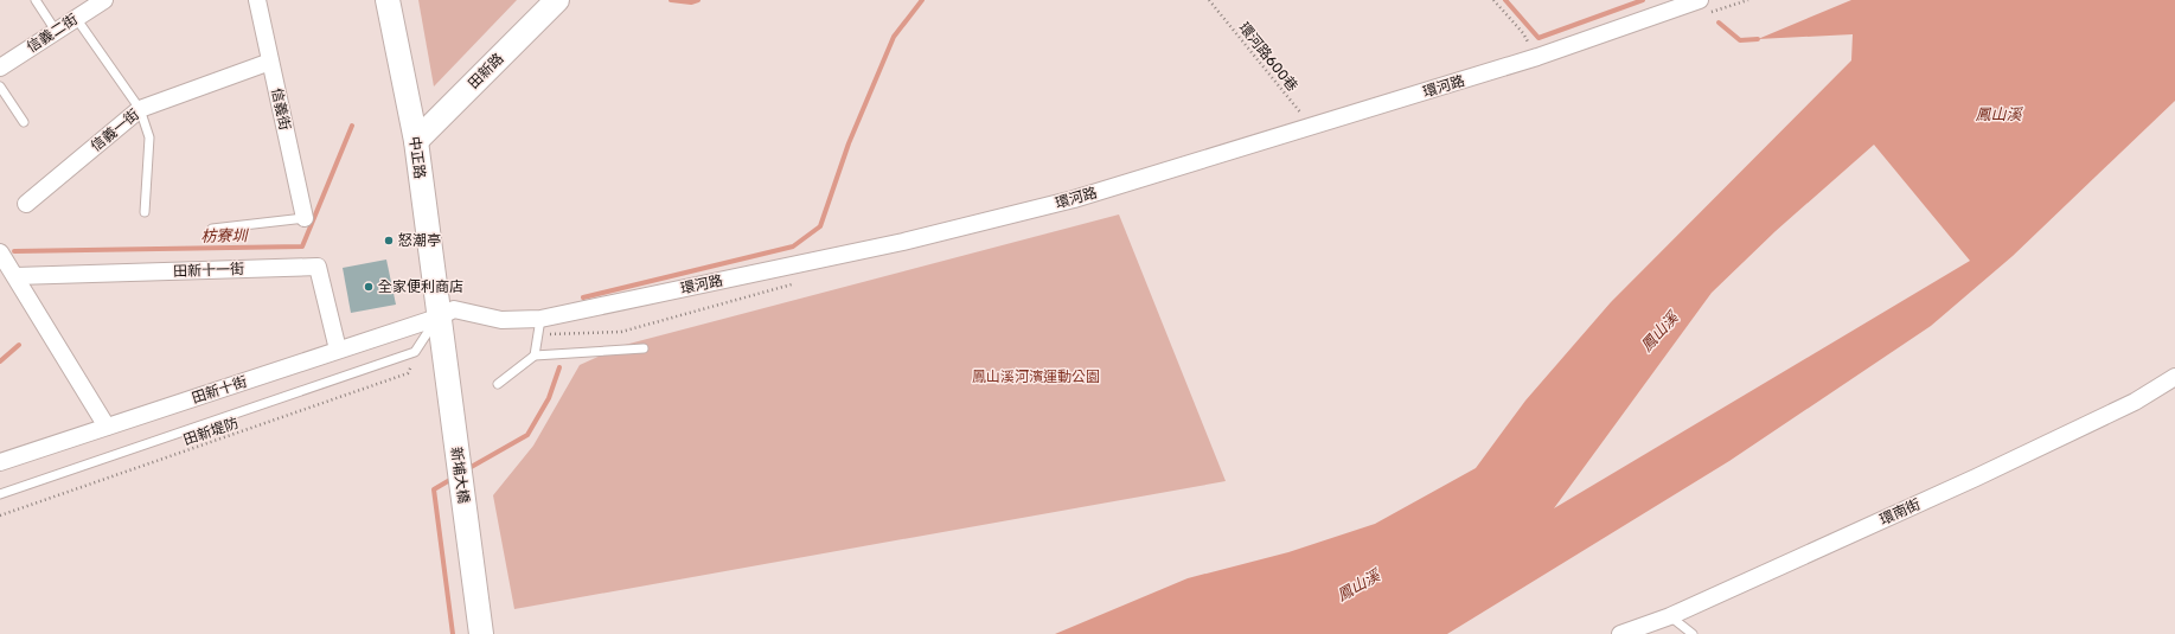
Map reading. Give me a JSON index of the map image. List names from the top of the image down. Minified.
{"streets":{"main road":["田新路","中正路","新埔大橋"],"street":["信義二街","環河路","信義街","信義一街","田新十一街","田新十街","環南街"],"path":["環河路600巷","田新堤防"]},"crossings":[["環河路600巷","環河路"],["田新路","中正路"],["環河路","中正路"],["環河路","田新十街"],["環河路","新埔大橋"],["信義街","信義一街"],["中正路","田新十街"],["中正路","新埔大橋"],["田新十一街","田新十街"],["田新十街","新埔大橋"]],"water":["鳳山溪","枋寮圳"],"parks":["鳳山溪河濱運動公園"],"places":["怒潮亭","全家便利商店"]}
